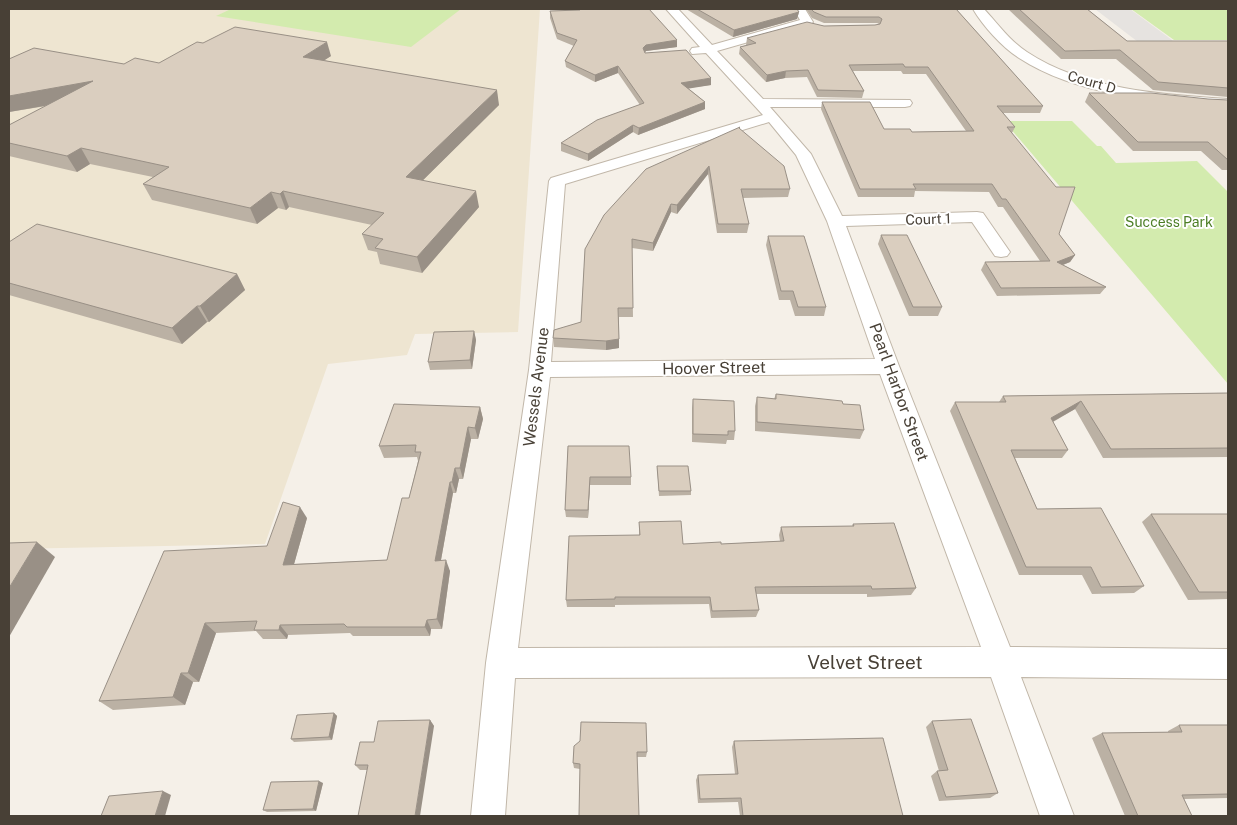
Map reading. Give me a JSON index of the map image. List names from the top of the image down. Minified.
{"streets":{"street":["Court D","Court 1","Hoover Street","Wessels Avenue","Pearl Harbor Street","Velvet Street"]},"crossings":[["Court 1","Pearl Harbor Street"],["Hoover Street","Wessels Avenue"],["Hoover Street","Pearl Harbor Street"],["Wessels Avenue","Pearl Harbor Street"],["Wessels Avenue","Velvet Street"],["Pearl Harbor Street","Velvet Street"]],"parks":["Success Park"]}
